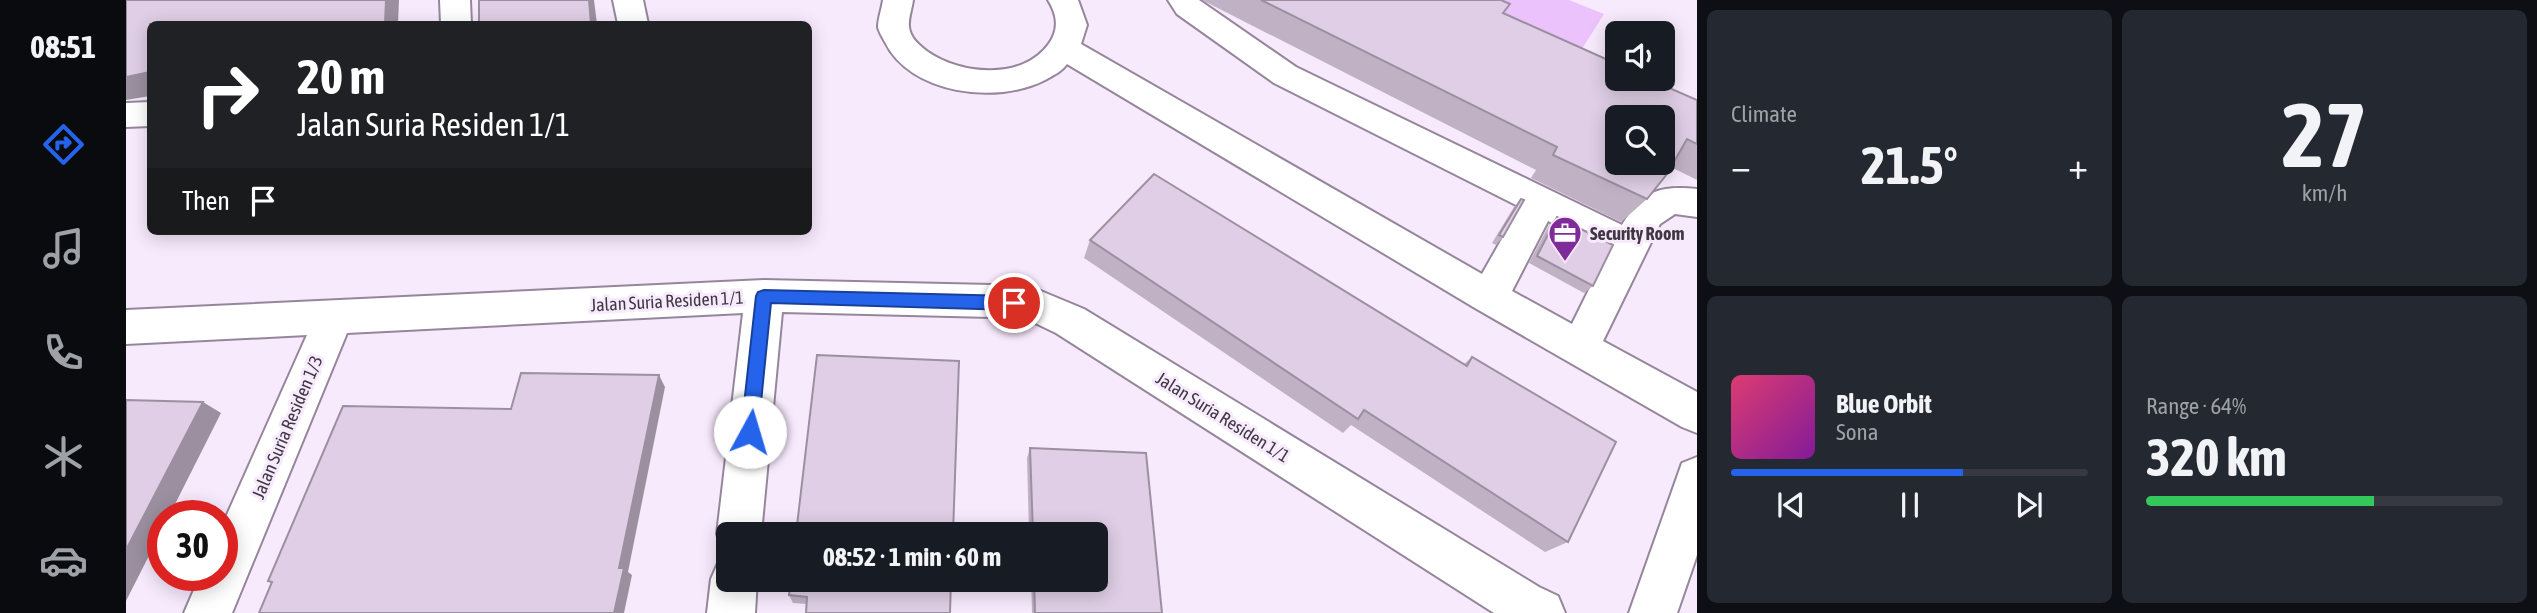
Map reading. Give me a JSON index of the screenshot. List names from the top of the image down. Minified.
{"streets":{"street":["Jalan Suria Residen 1/1","Jalan Suria Residen 1/3"]},"crossings":[["Jalan Suria Residen 1/1","Jalan Suria Residen 1/3"]],"places":{"office":["Security Room"]},"page":{"tabs":"08:51","tile":["Climate",["27","km/h"],["Range · 64%","320 km"]],"turn":["20 m","Jalan Suria Residen 1/1"],"heat":["−","21.5°","+"],"then":"Then","song":["Blue Orbit","Sona"],"limit":"30","trip":"08:52 · 1 min · 60 m"}}
